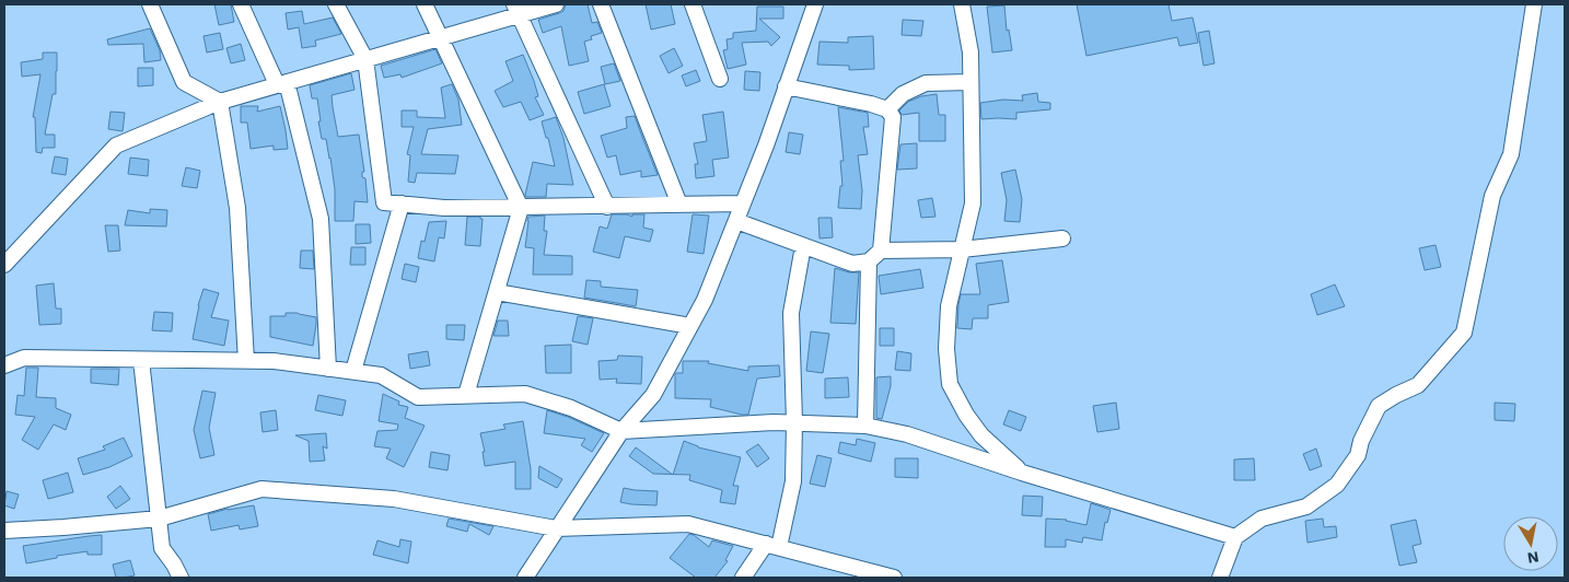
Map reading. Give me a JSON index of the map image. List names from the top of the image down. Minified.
{"north":"bottom"}
